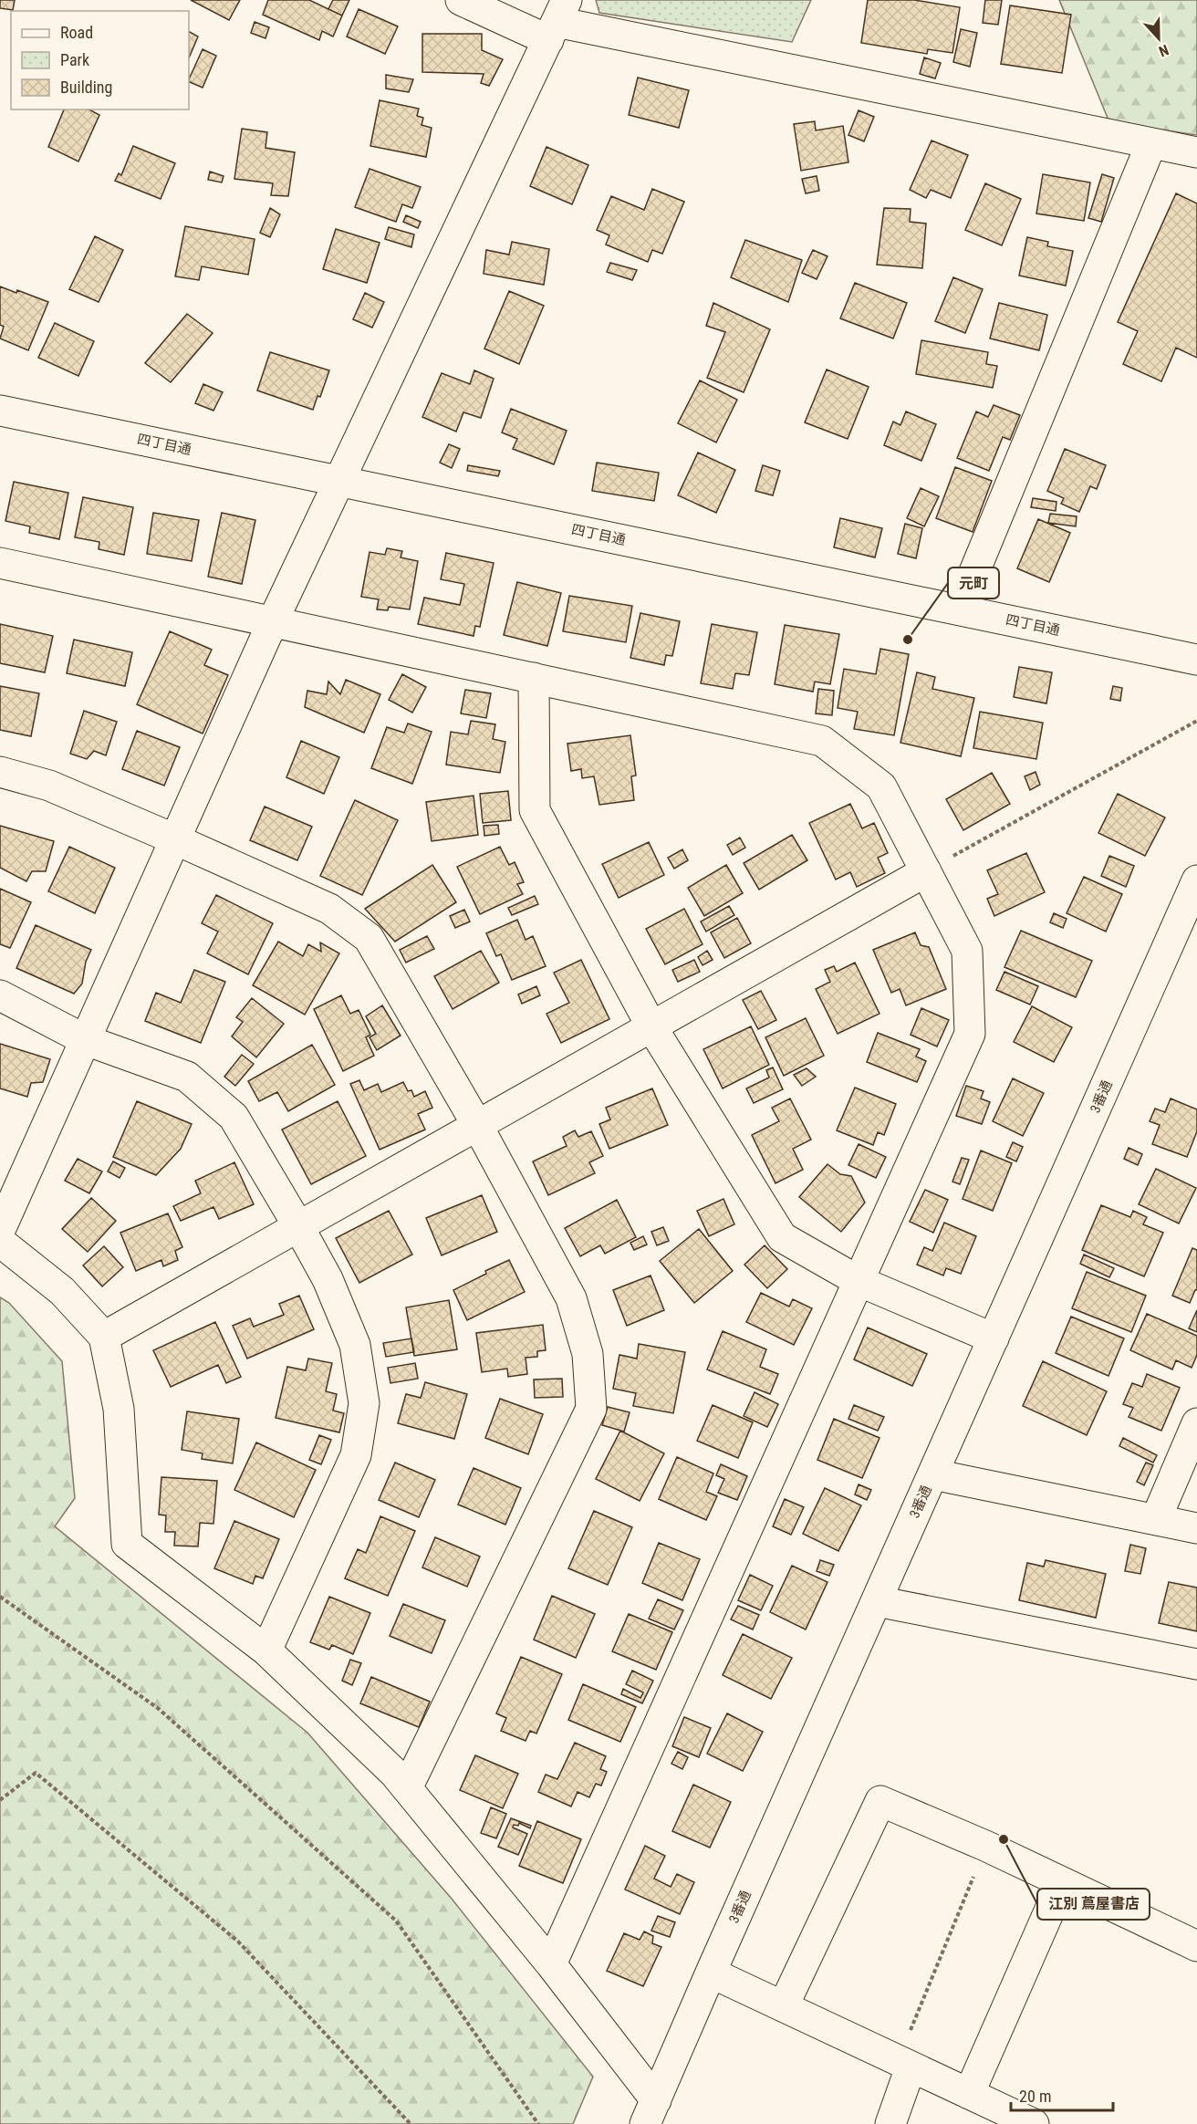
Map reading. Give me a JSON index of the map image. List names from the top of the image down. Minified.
{"streets":{"street":["四丁目通","3番通"]},"places":["元町","江別 蔦屋書店"],"legend":["Road","Park","Building"],"scale_bar":"20 m","north":"bottom"}
